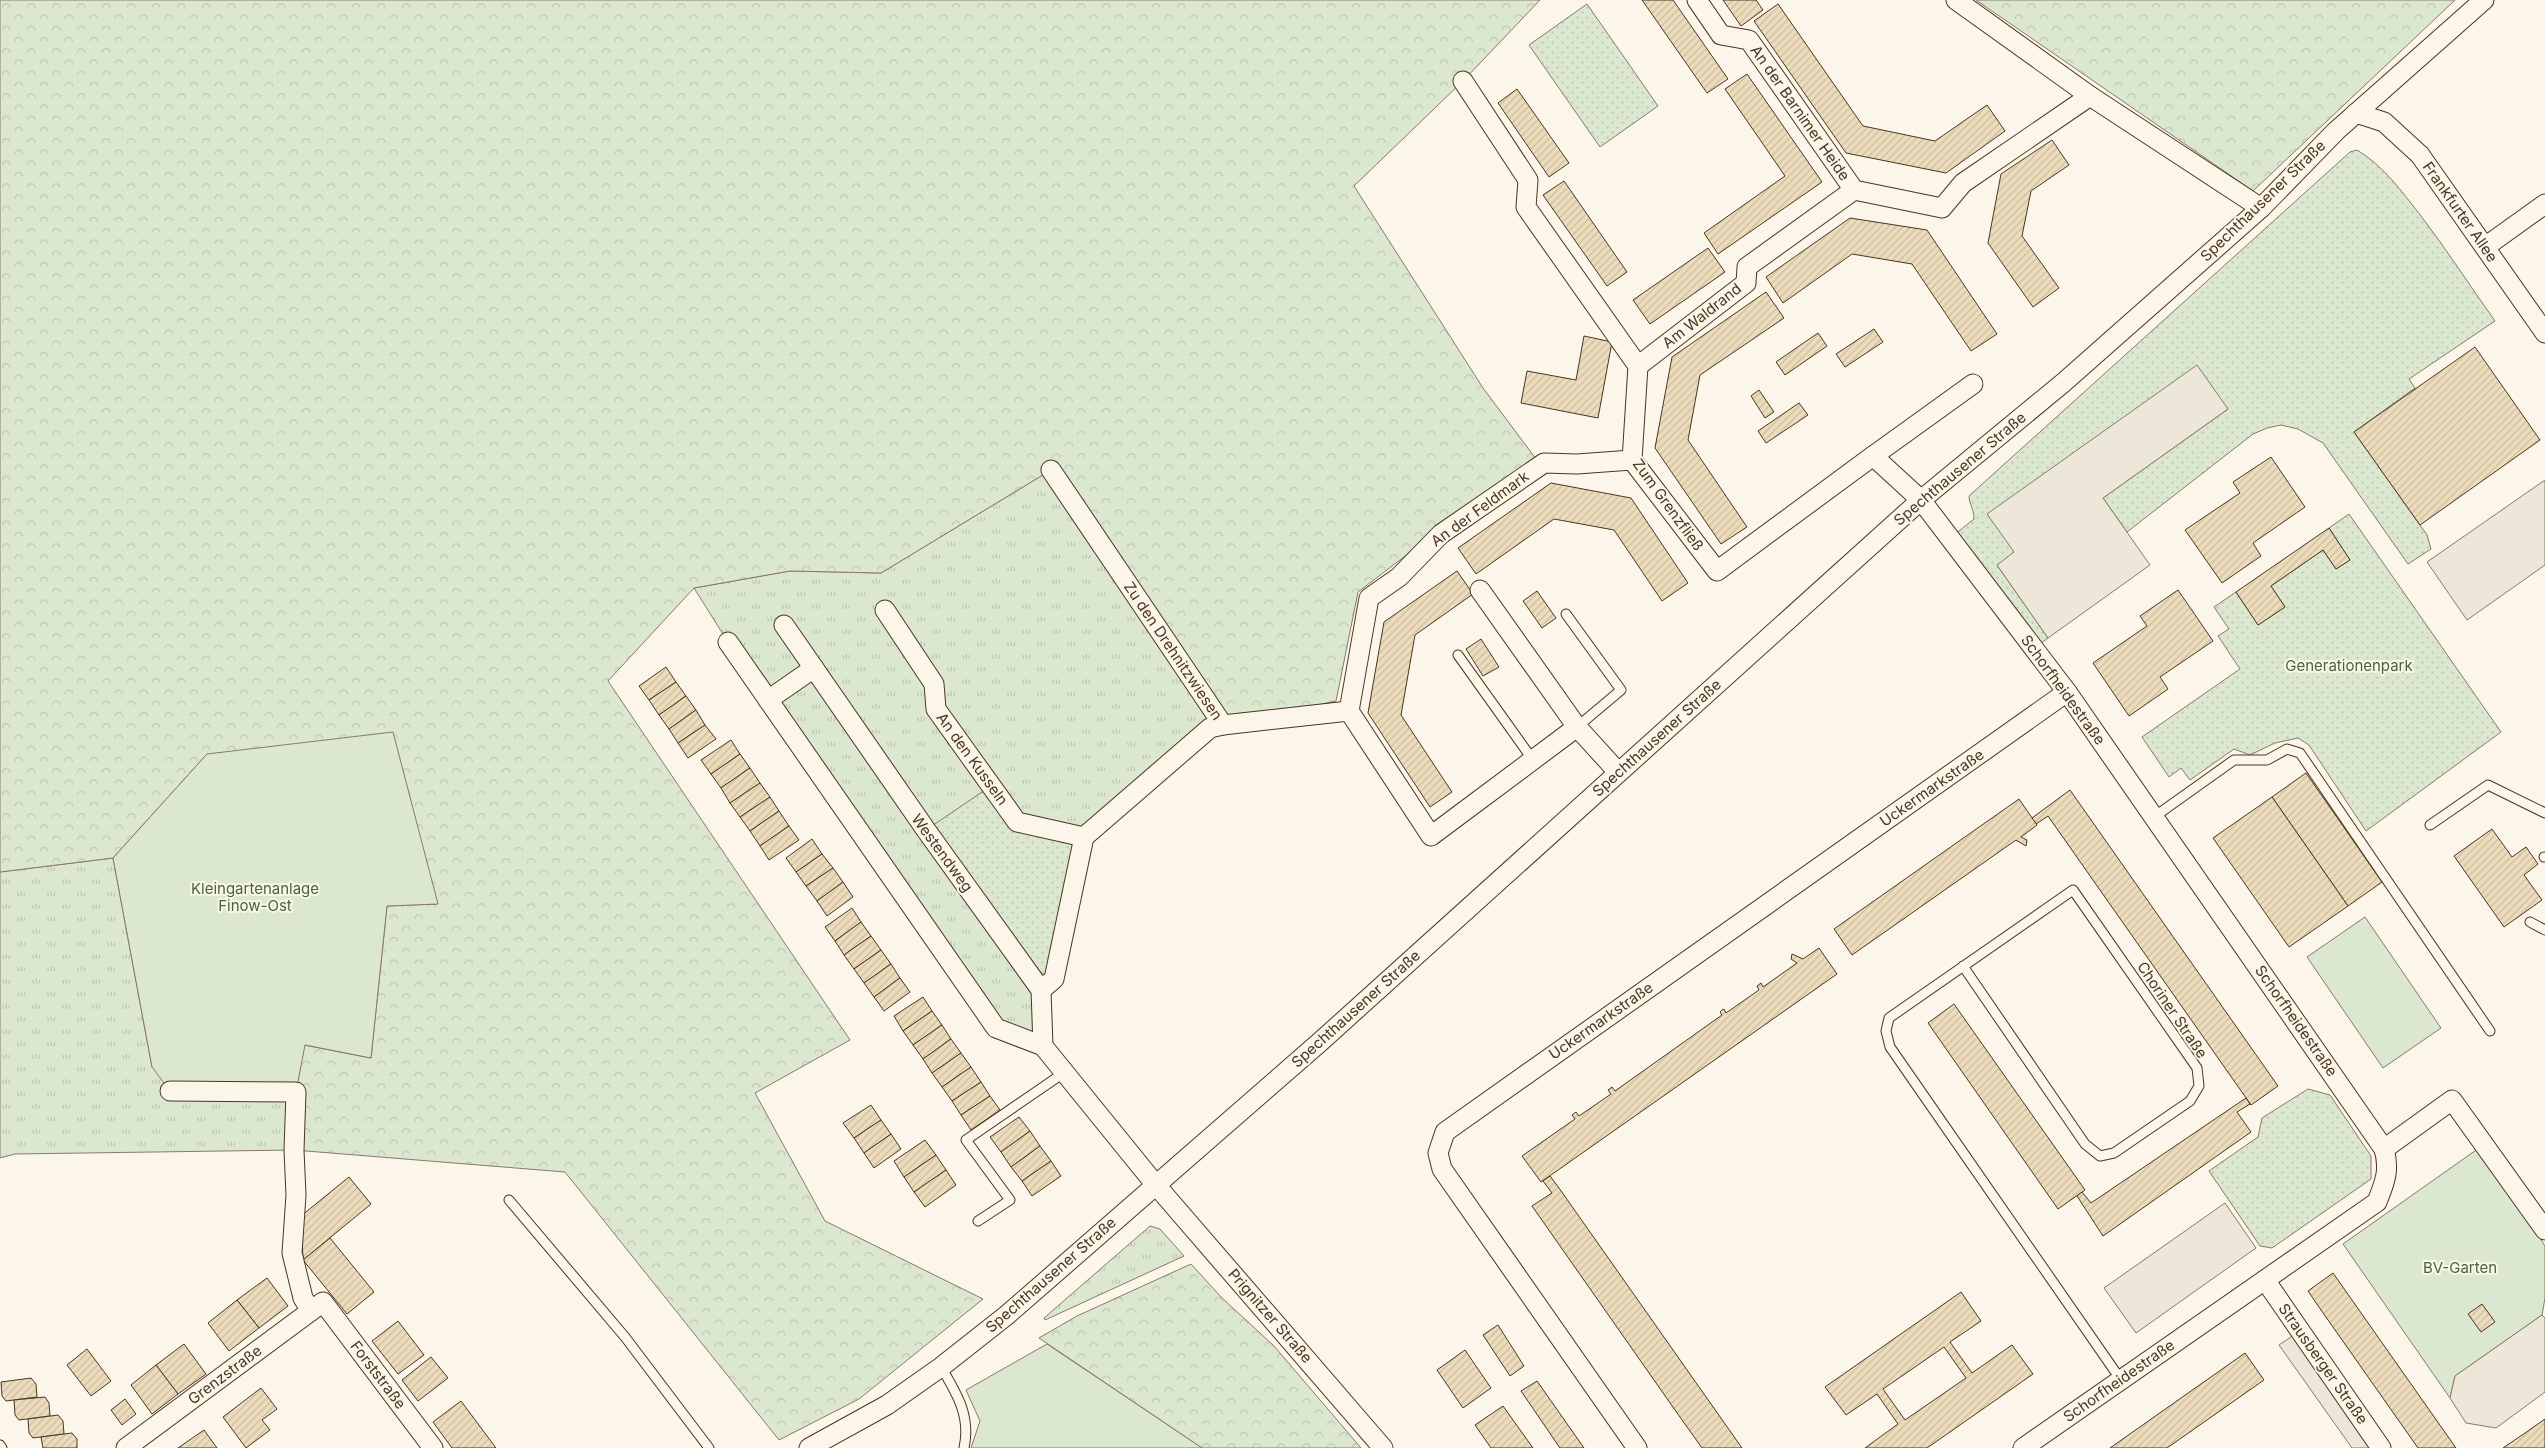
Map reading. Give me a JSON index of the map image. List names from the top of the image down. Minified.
{"streets":{"street":["An der Barnimer Heide","Spechthausener Straße","Frankfurter Allee","Am Waldrand","Zum Grenzfließ","An der Feldmark","Zu den Drehnitzwiesen","Schorfheidestraße","An den Kusseln","Uckermarkstraße","Westendweg","Prignitzer Straße","Strausberger Straße","Grenzstraße","Forststraße"],"lane":["Choriner Straße"]},"crossings":[["An der Barnimer Heide","Am Waldrand"],["Spechthausener Straße","Frankfurter Allee"],["Spechthausener Straße","Schorfheidestraße"],["Spechthausener Straße","Prignitzer Straße"],["Am Waldrand","Zum Grenzfließ"],["Zum Grenzfließ","An der Feldmark"],["An der Feldmark","Zu den Drehnitzwiesen"],["Schorfheidestraße","Uckermarkstraße"],["Schorfheidestraße","Choriner Straße"],["Schorfheidestraße","Strausberger Straße"],["Grenzstraße","Forststraße"]],"parks":["Generationenpark","Kleingartenanlage Finow-Ost","BV-Garten"]}
